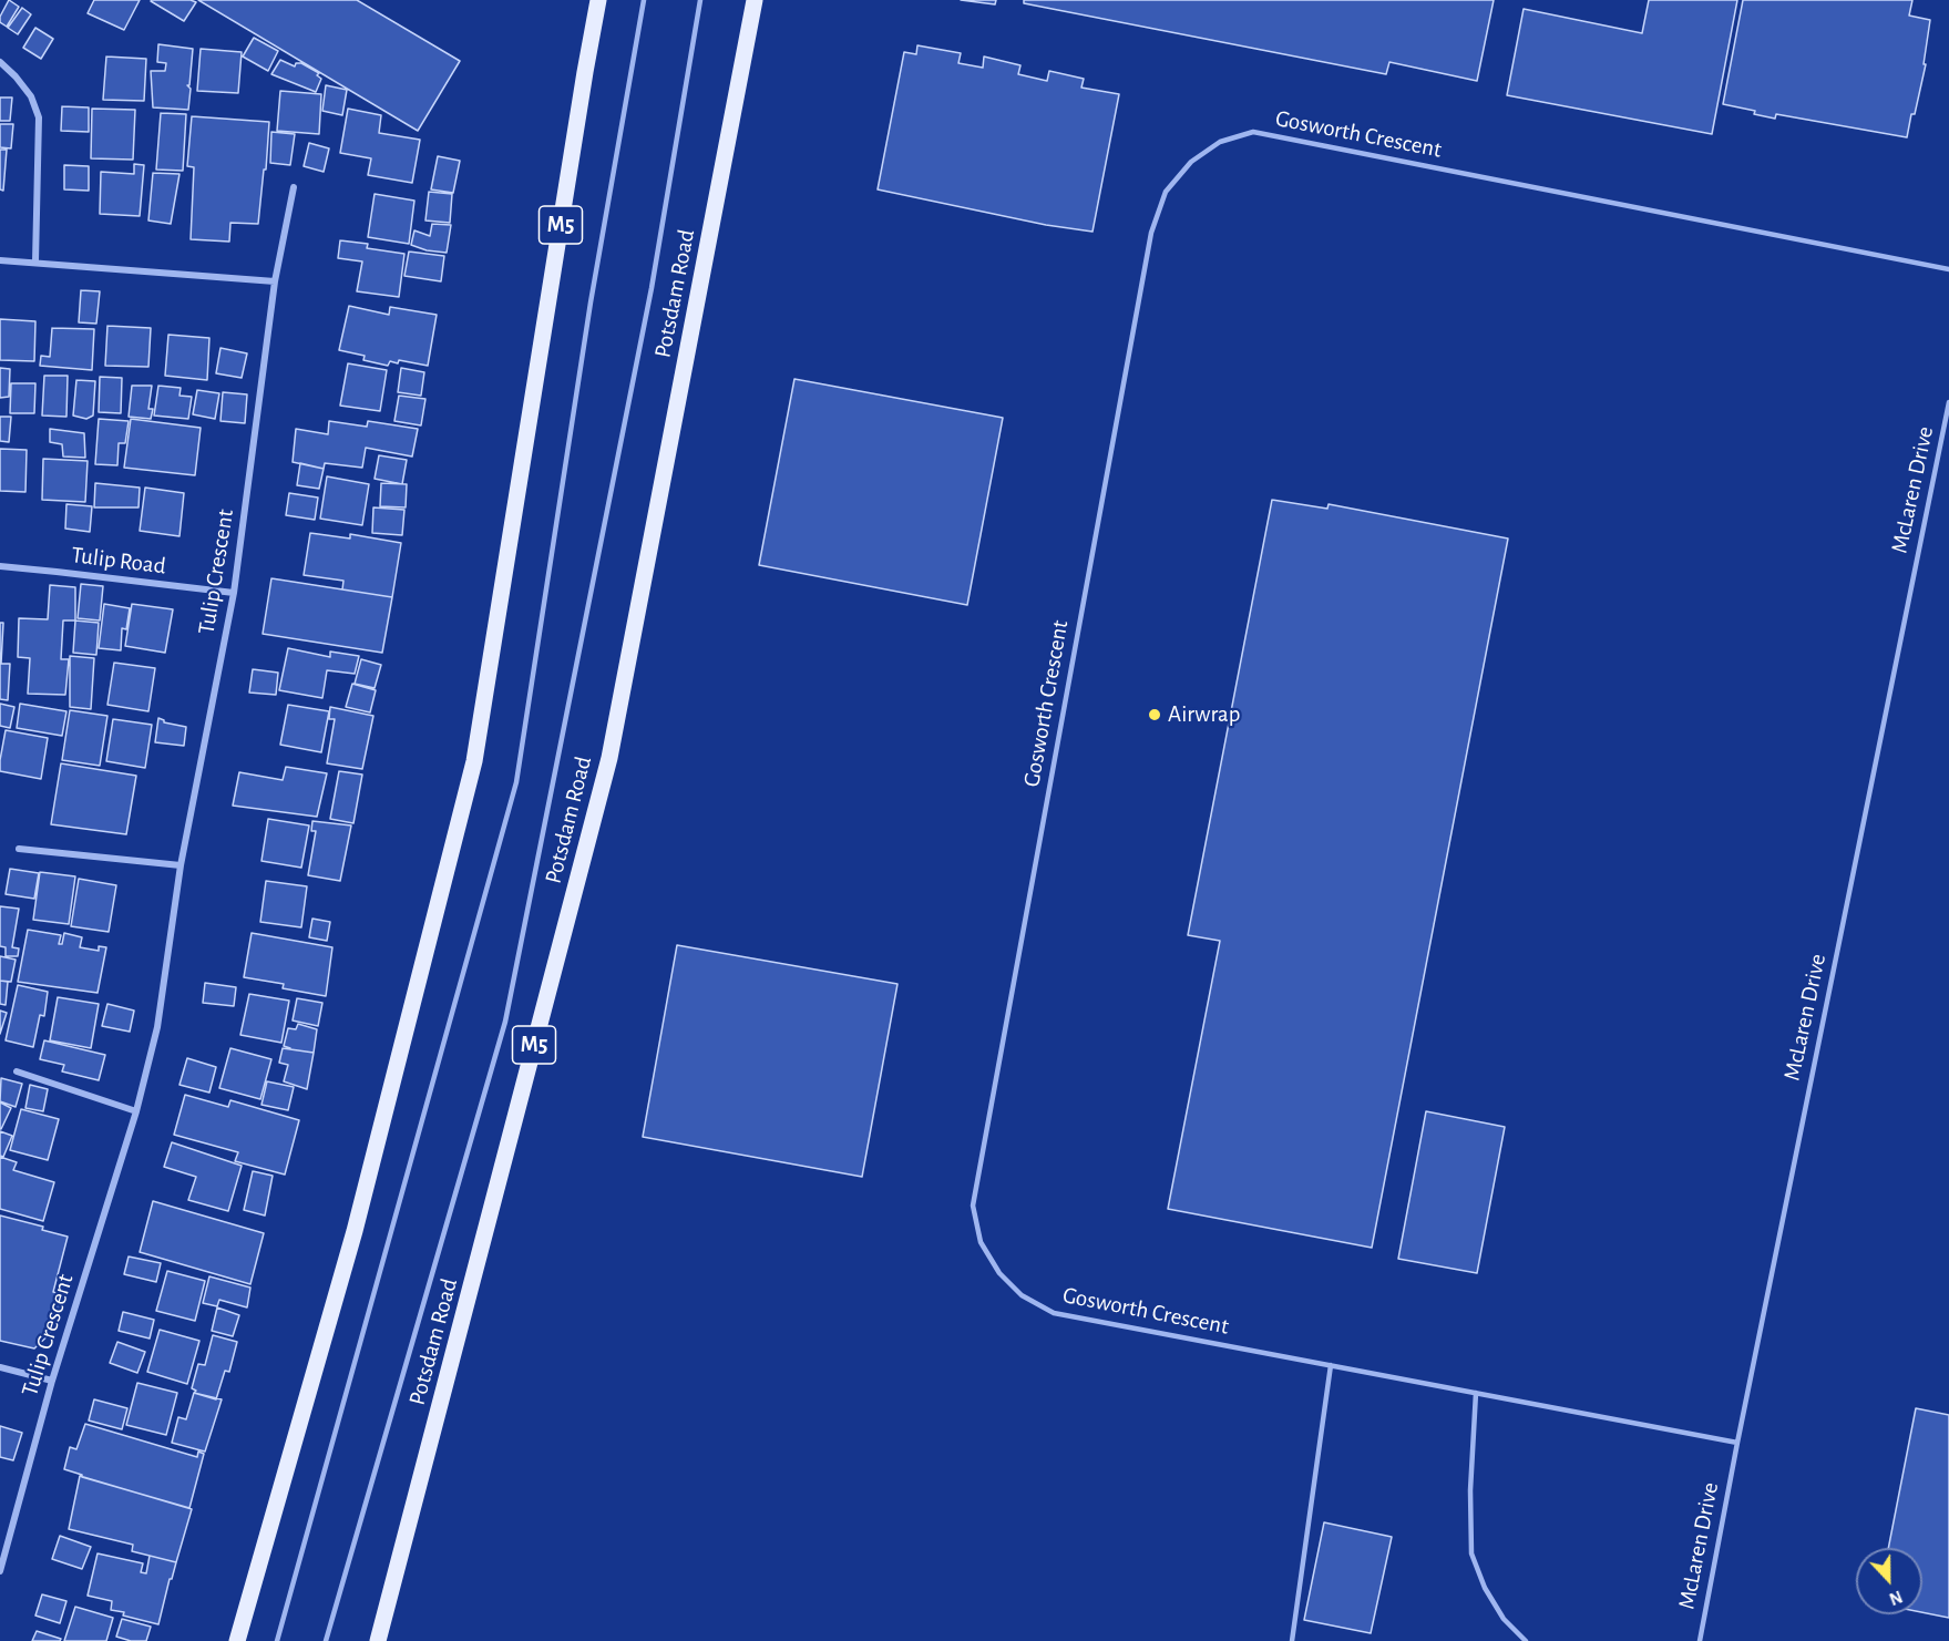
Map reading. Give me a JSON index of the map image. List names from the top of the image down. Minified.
{"streets":{"main road":["M5","Potsdam Road"],"street":["Tulip Road","Tulip Crescent"],"lane":["Gosworth Crescent","McLaren Drive"]},"crossings":[["Gosworth Crescent","McLaren Drive"],["Tulip Road","Tulip Crescent"]],"places":["Airwrap"],"north":"bottom"}
